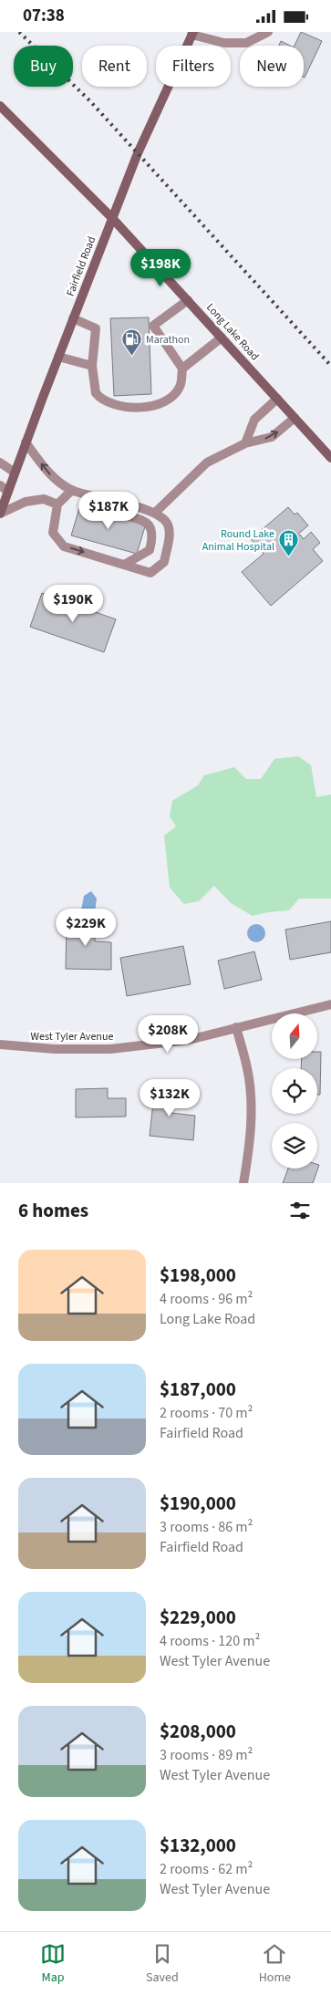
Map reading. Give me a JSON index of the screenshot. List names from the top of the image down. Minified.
{"streets":{"street":["Fairfield Road","Long Lake Road","West Tyler Avenue"]},"crossings":[["Fairfield Road","Long Lake Road"]],"places":{"fuel station":["Marathon"],"building":["Round Lake Animal Hospital"]},"north":"top","page":{"status":"07:38","chip":["Buy","Rent","Filters","New"],"price":["$198K","$187K","$190K","$229K","$208K","$132K"],"heading":"6 homes","list":[{"name":"$198,000","note":"4 rooms · 96 m² · Long Lake Road"},{"name":"$187,000","note":"2 rooms · 70 m² · Fairfield Road"},{"name":"$190,000","note":"3 rooms · 86 m² · Fairfield Road"},{"name":"$229,000","note":"4 rooms · 120 m² · West Tyler Avenue"},{"name":"$208,000","note":"3 rooms · 89 m² · West Tyler Avenue"},{"name":"$132,000","note":"2 rooms · 62 m² · West Tyler Avenue"}],"tabs":["Map","Saved","Home"]}}
